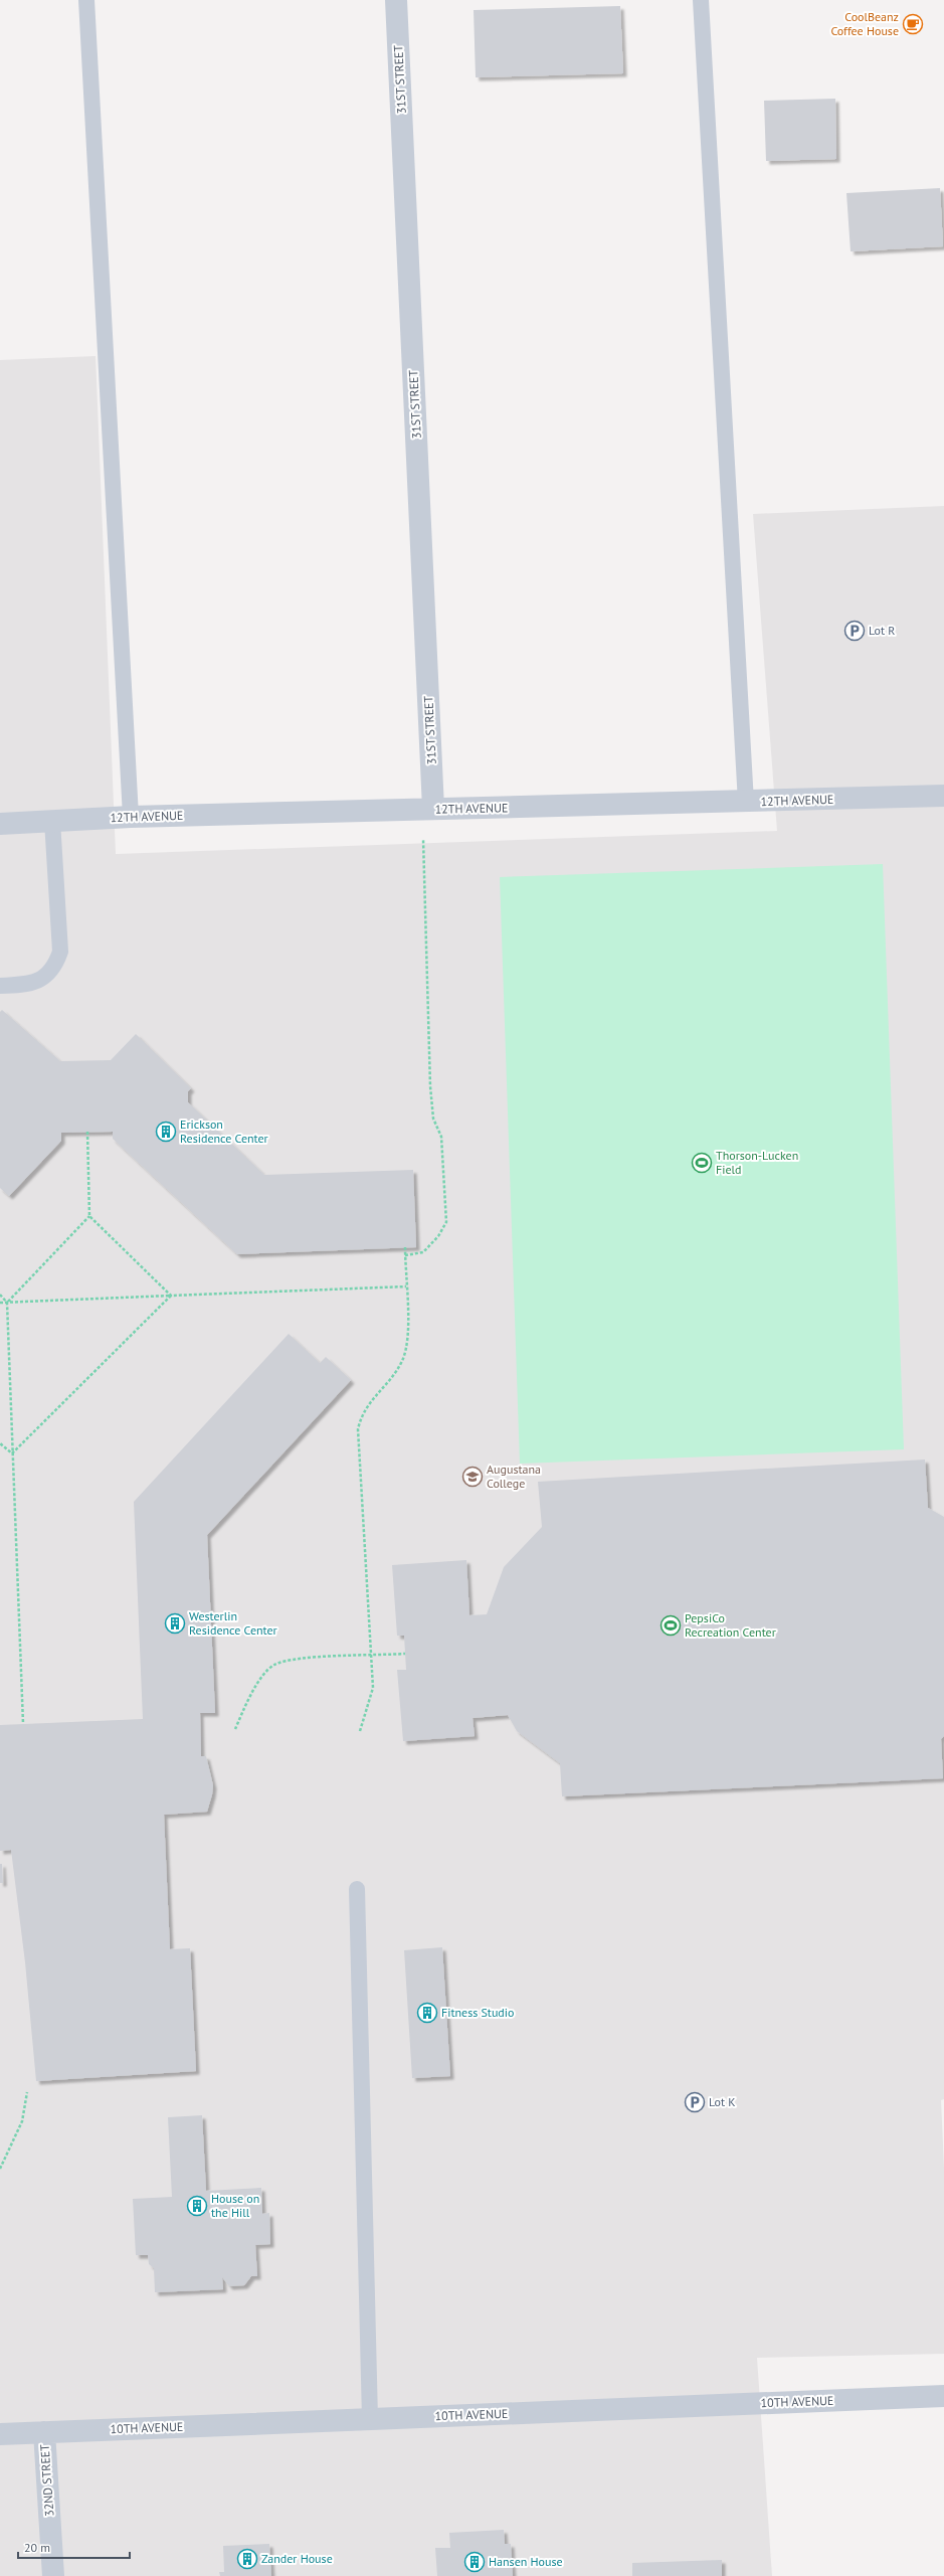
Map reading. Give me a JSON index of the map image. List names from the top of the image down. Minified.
{"streets":{"street":["31ST STREET","12TH AVENUE","10TH AVENUE","32ND STREET"]},"crossings":[["31ST STREET","12TH AVENUE"],["10TH AVENUE","32ND STREET"]],"places":{"cafe":["CoolBeanz Coffee House"],"parking":["Lot R","Lot K"],"building":["Erickson Residence Center","Westerlin Residence Center","Fitness Studio","House on the Hill","Zander House","Hansen House"],"sports":["Thorson-Lucken Field","PepsiCo Recreation Center"],"school or university":["Augustana College"]},"scale_bar":"20 m"}
